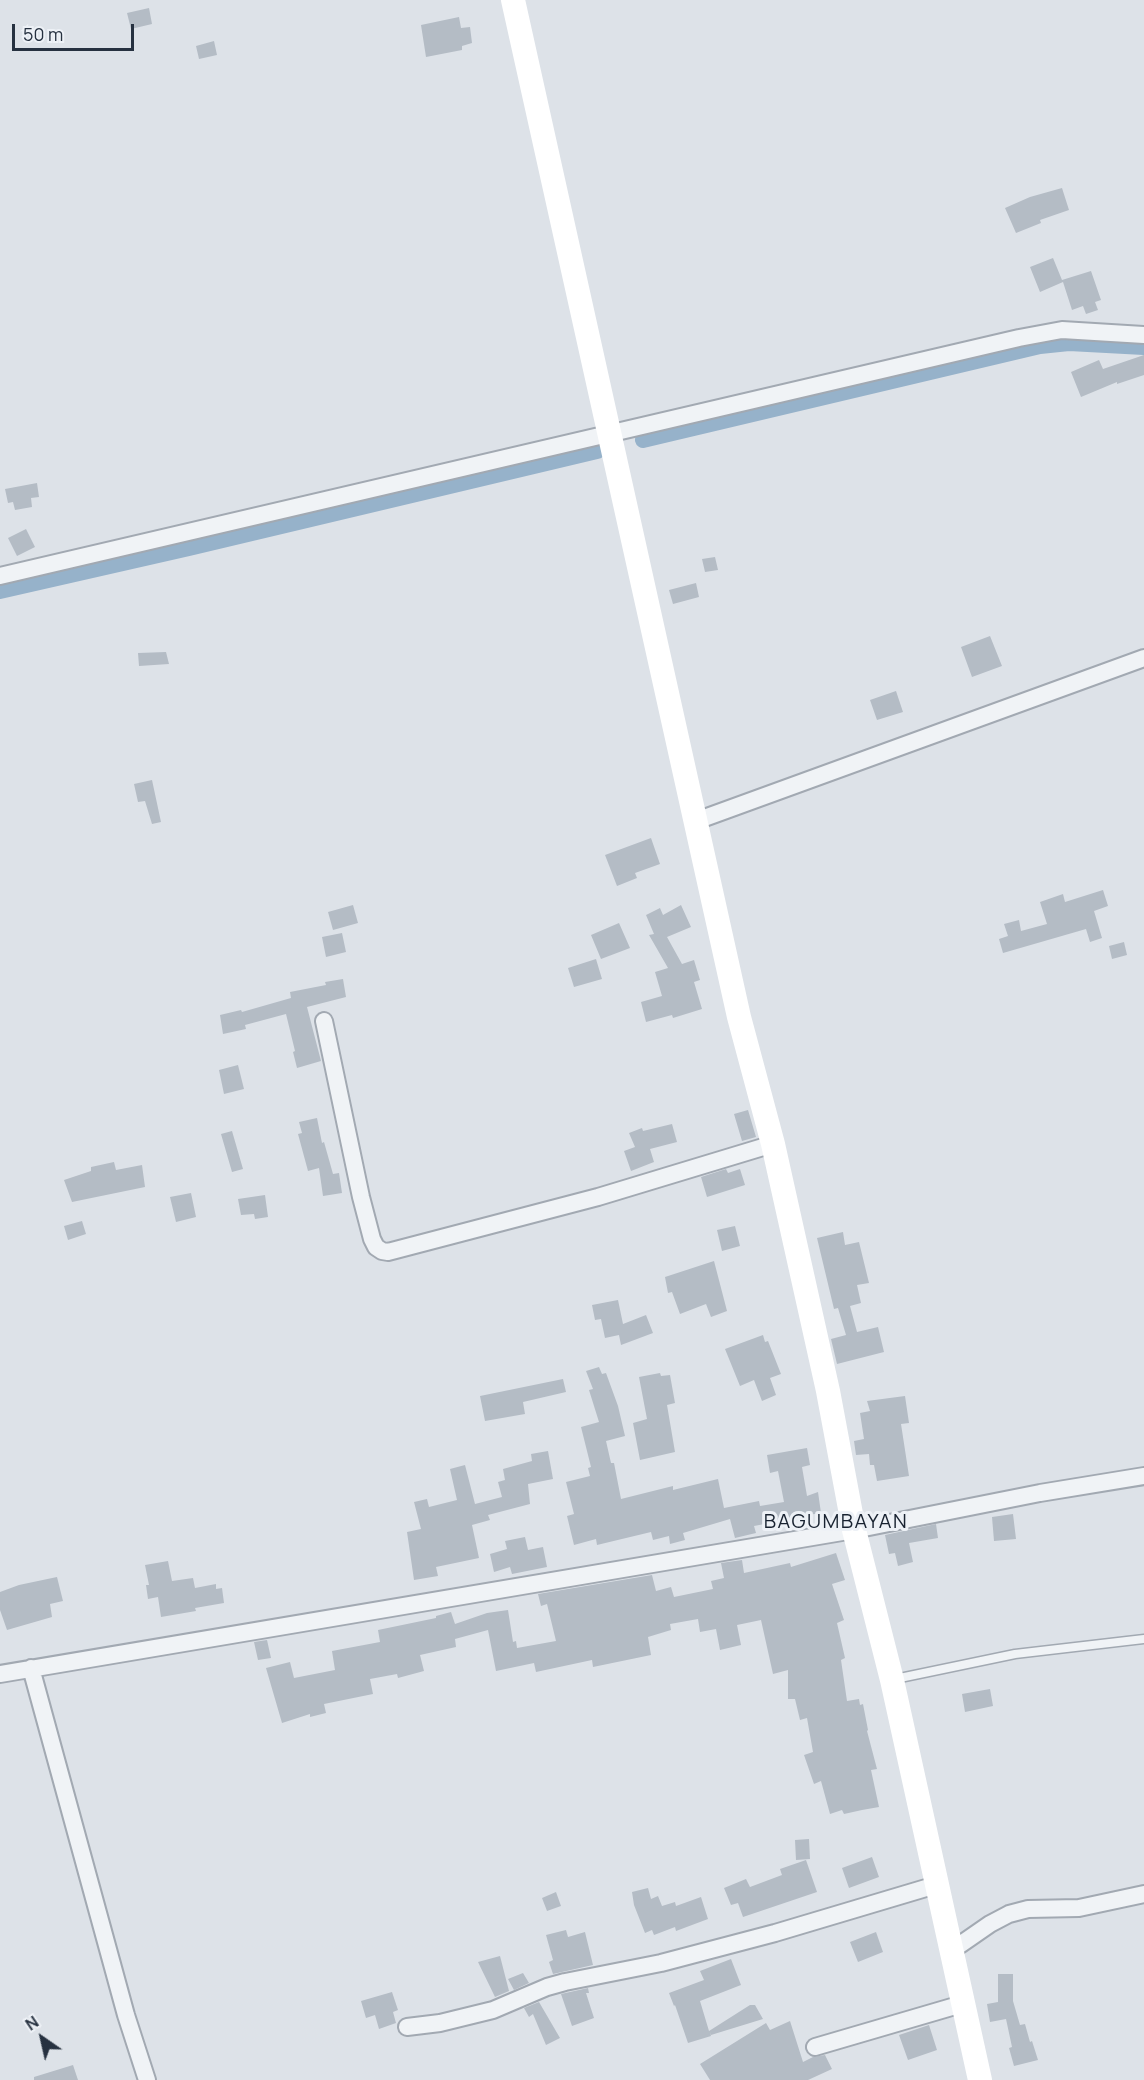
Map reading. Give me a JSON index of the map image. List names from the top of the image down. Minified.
{"districts":["BAGUMBAYAN"],"scale_bar":"50 m","north":"top left"}
